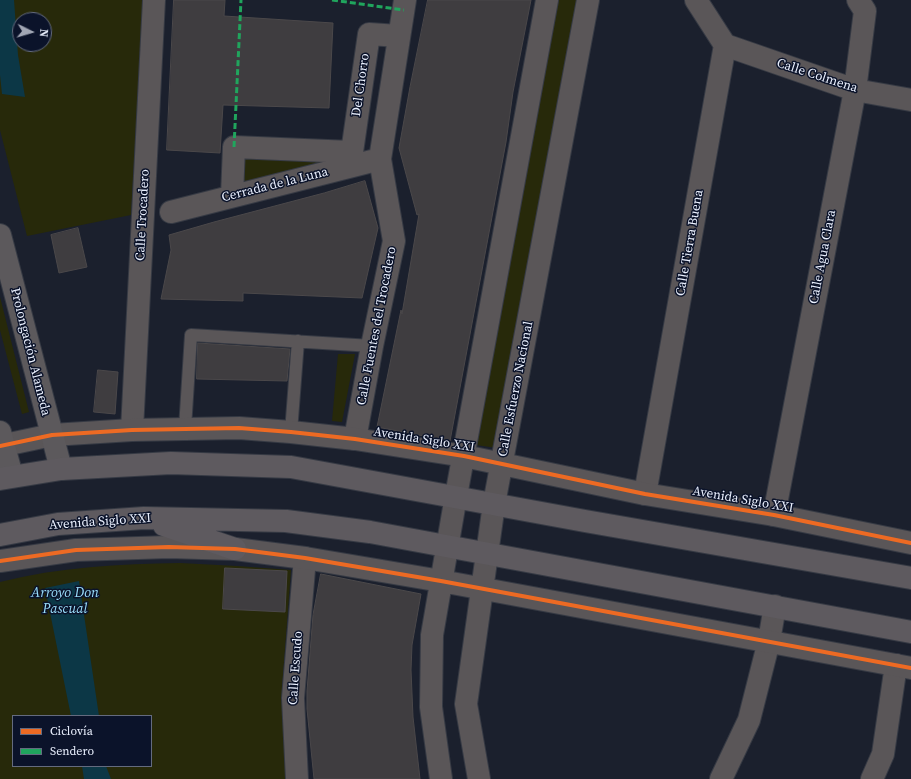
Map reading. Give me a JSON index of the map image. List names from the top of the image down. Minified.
{"streets":{"highway":["Avenida Siglo XXI"],"main road":["Prolongación Alameda"],"street":["Calle Colmena","Del Chorro","Cerrada de la Luna","Calle Trocadero","Calle Tierra Buena","Calle Agua Clara","Calle Fuentes del Trocadero","Calle Esfuerzo Nacional","Calle Escudo"]},"crossings":[["Calle Colmena","Calle Tierra Buena"],["Calle Colmena","Calle Agua Clara"],["Del Chorro","Cerrada de la Luna"],["Del Chorro","Calle Fuentes del Trocadero"],["Cerrada de la Luna","Calle Fuentes del Trocadero"],["Calle Trocadero","Avenida Siglo XXI"],["Calle Tierra Buena","Avenida Siglo XXI"],["Calle Agua Clara","Avenida Siglo XXI"],["Calle Fuentes del Trocadero","Avenida Siglo XXI"],["Prolongación Alameda","Avenida Siglo XXI"],["Calle Esfuerzo Nacional","Avenida Siglo XXI"],["Avenida Siglo XXI","Calle Escudo"]],"water":["Arroyo Don Pascual"],"legend":["Ciclovía","Sendero"],"north":"right"}
